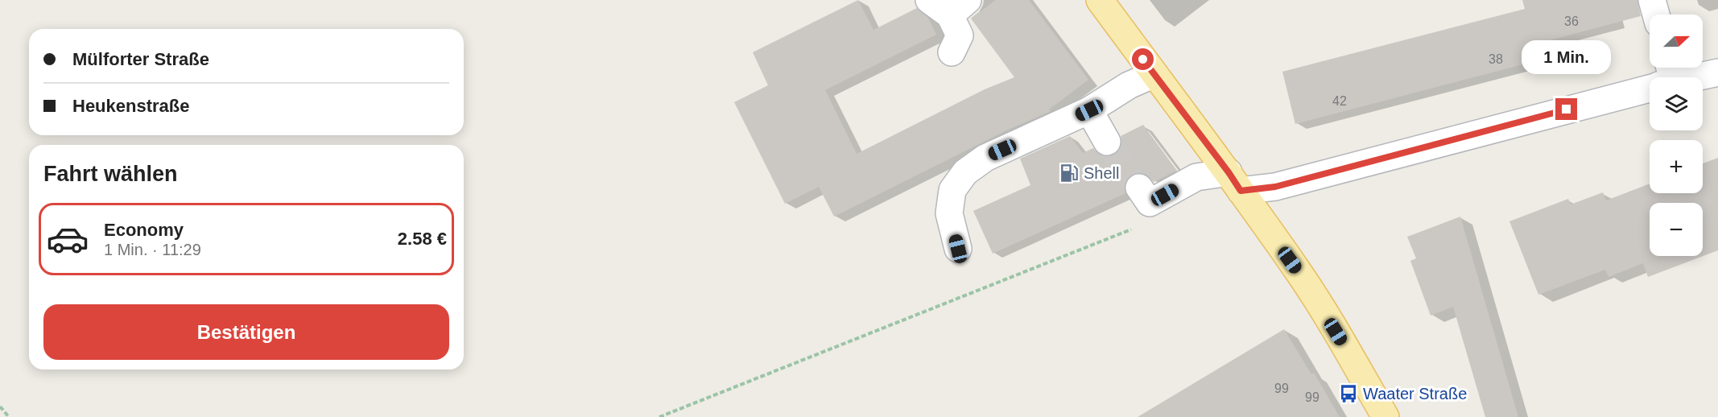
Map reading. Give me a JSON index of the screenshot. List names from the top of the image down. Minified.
{"places":{"fuel station":["Shell"],"bus stop":["Waater Straße"]},"house_numbers":["36","38","42","99","99"],"north":"right","page":{"map_buttons":["+","−"],"banner":["Mülforter Straße","Heukenstraße"],"bubble":"1 Min.","heading":"Fahrt wählen","list":[{"name":"Economy","note":"1 Min. · 11:29","value":"2.58 €"}],"buttons":"Bestätigen"}}
